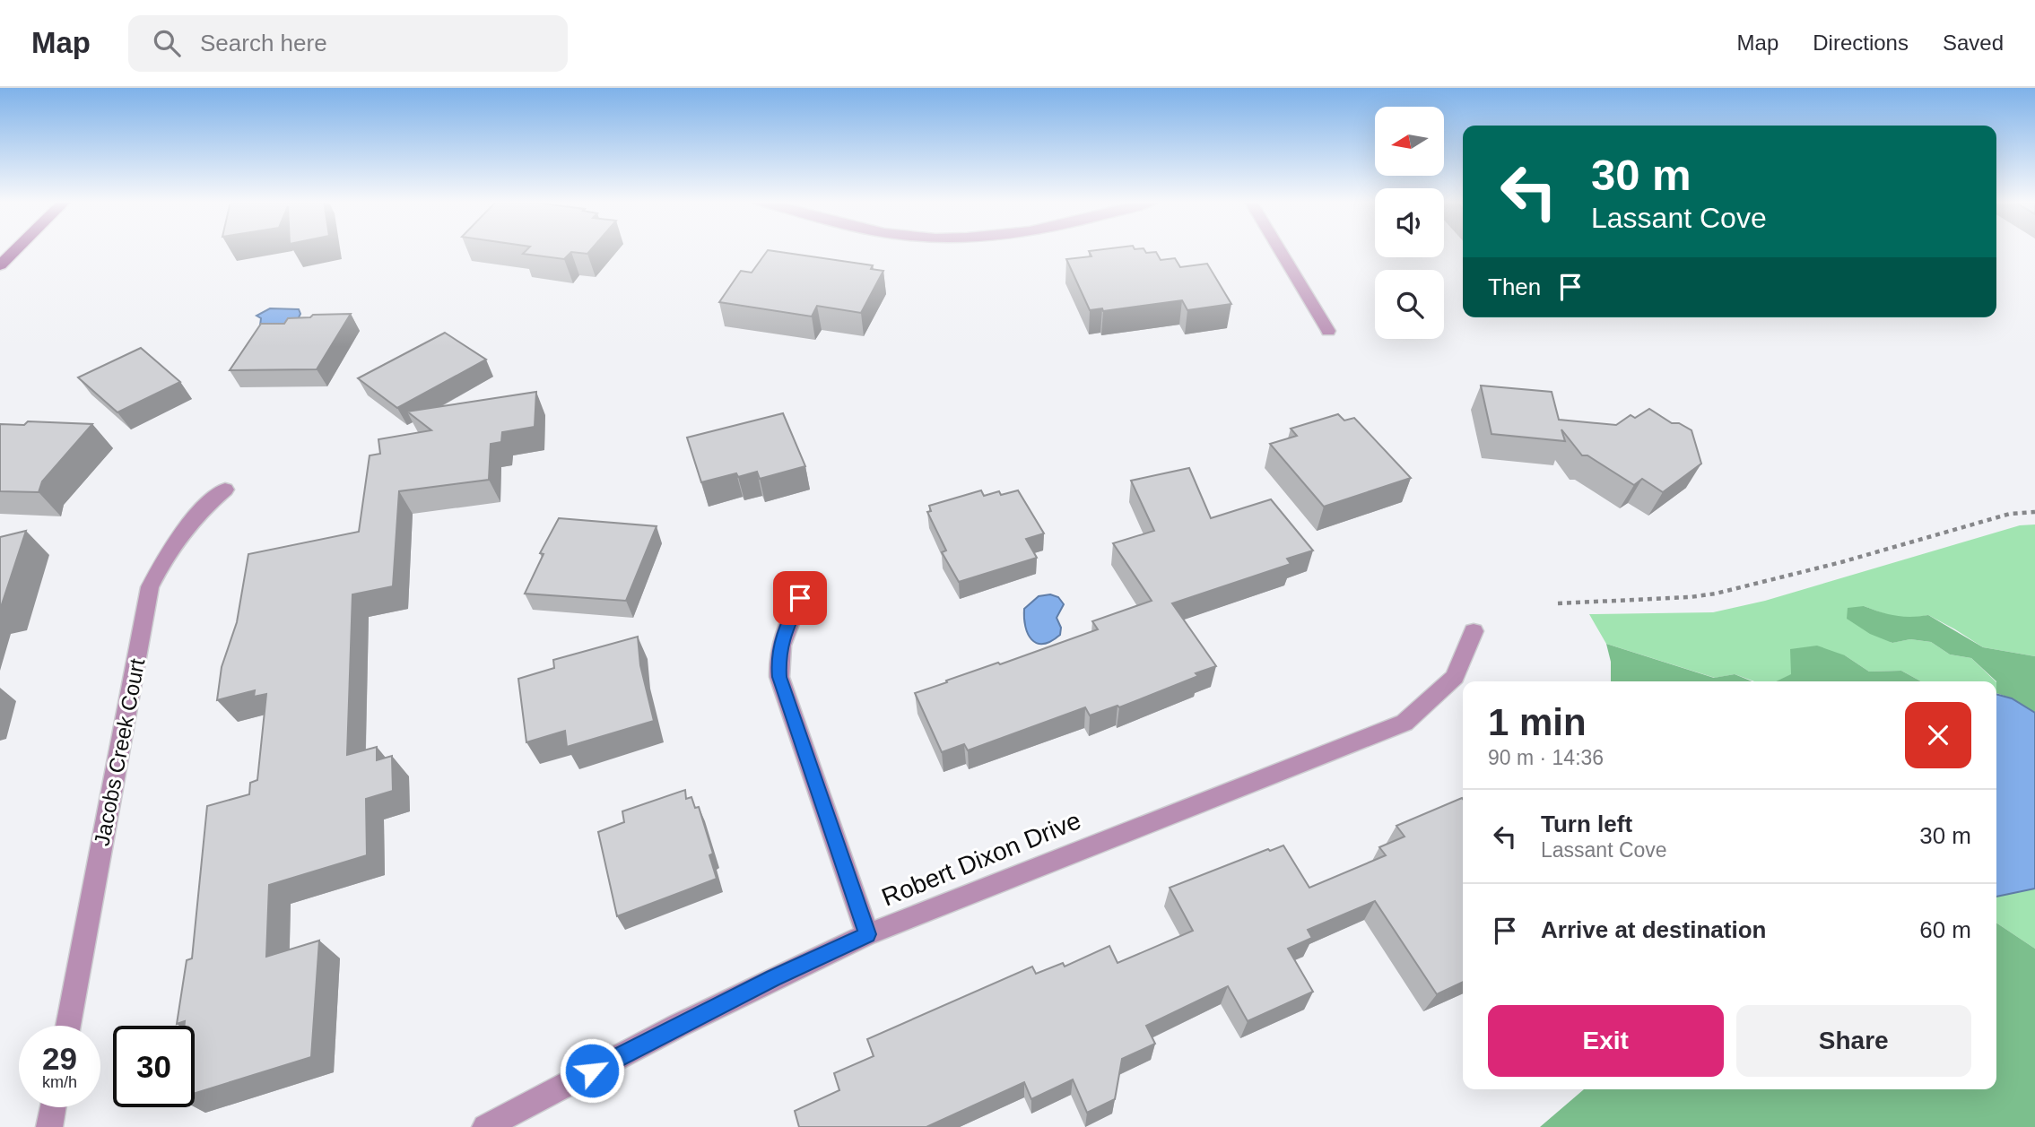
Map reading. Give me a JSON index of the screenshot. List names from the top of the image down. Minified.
{"streets":{"street":["Jacobs Creek Court","Robert Dixon Drive"]},"north":"left","page":{"header":"Map","search":"Search here","nav":["Map","Directions","Saved"],"turn":["30 m","Lassant Cove"],"then":"Then","heading":["1 min","90 m · 14:36"],"list":[{"name":"Turn left","note":"Lassant Cove","value":"30 m"},{"name":"Arrive at destination","value":"60 m"}],"buttons":["Exit","Share"],"speed":"29 km/h","limit":"30"}}
